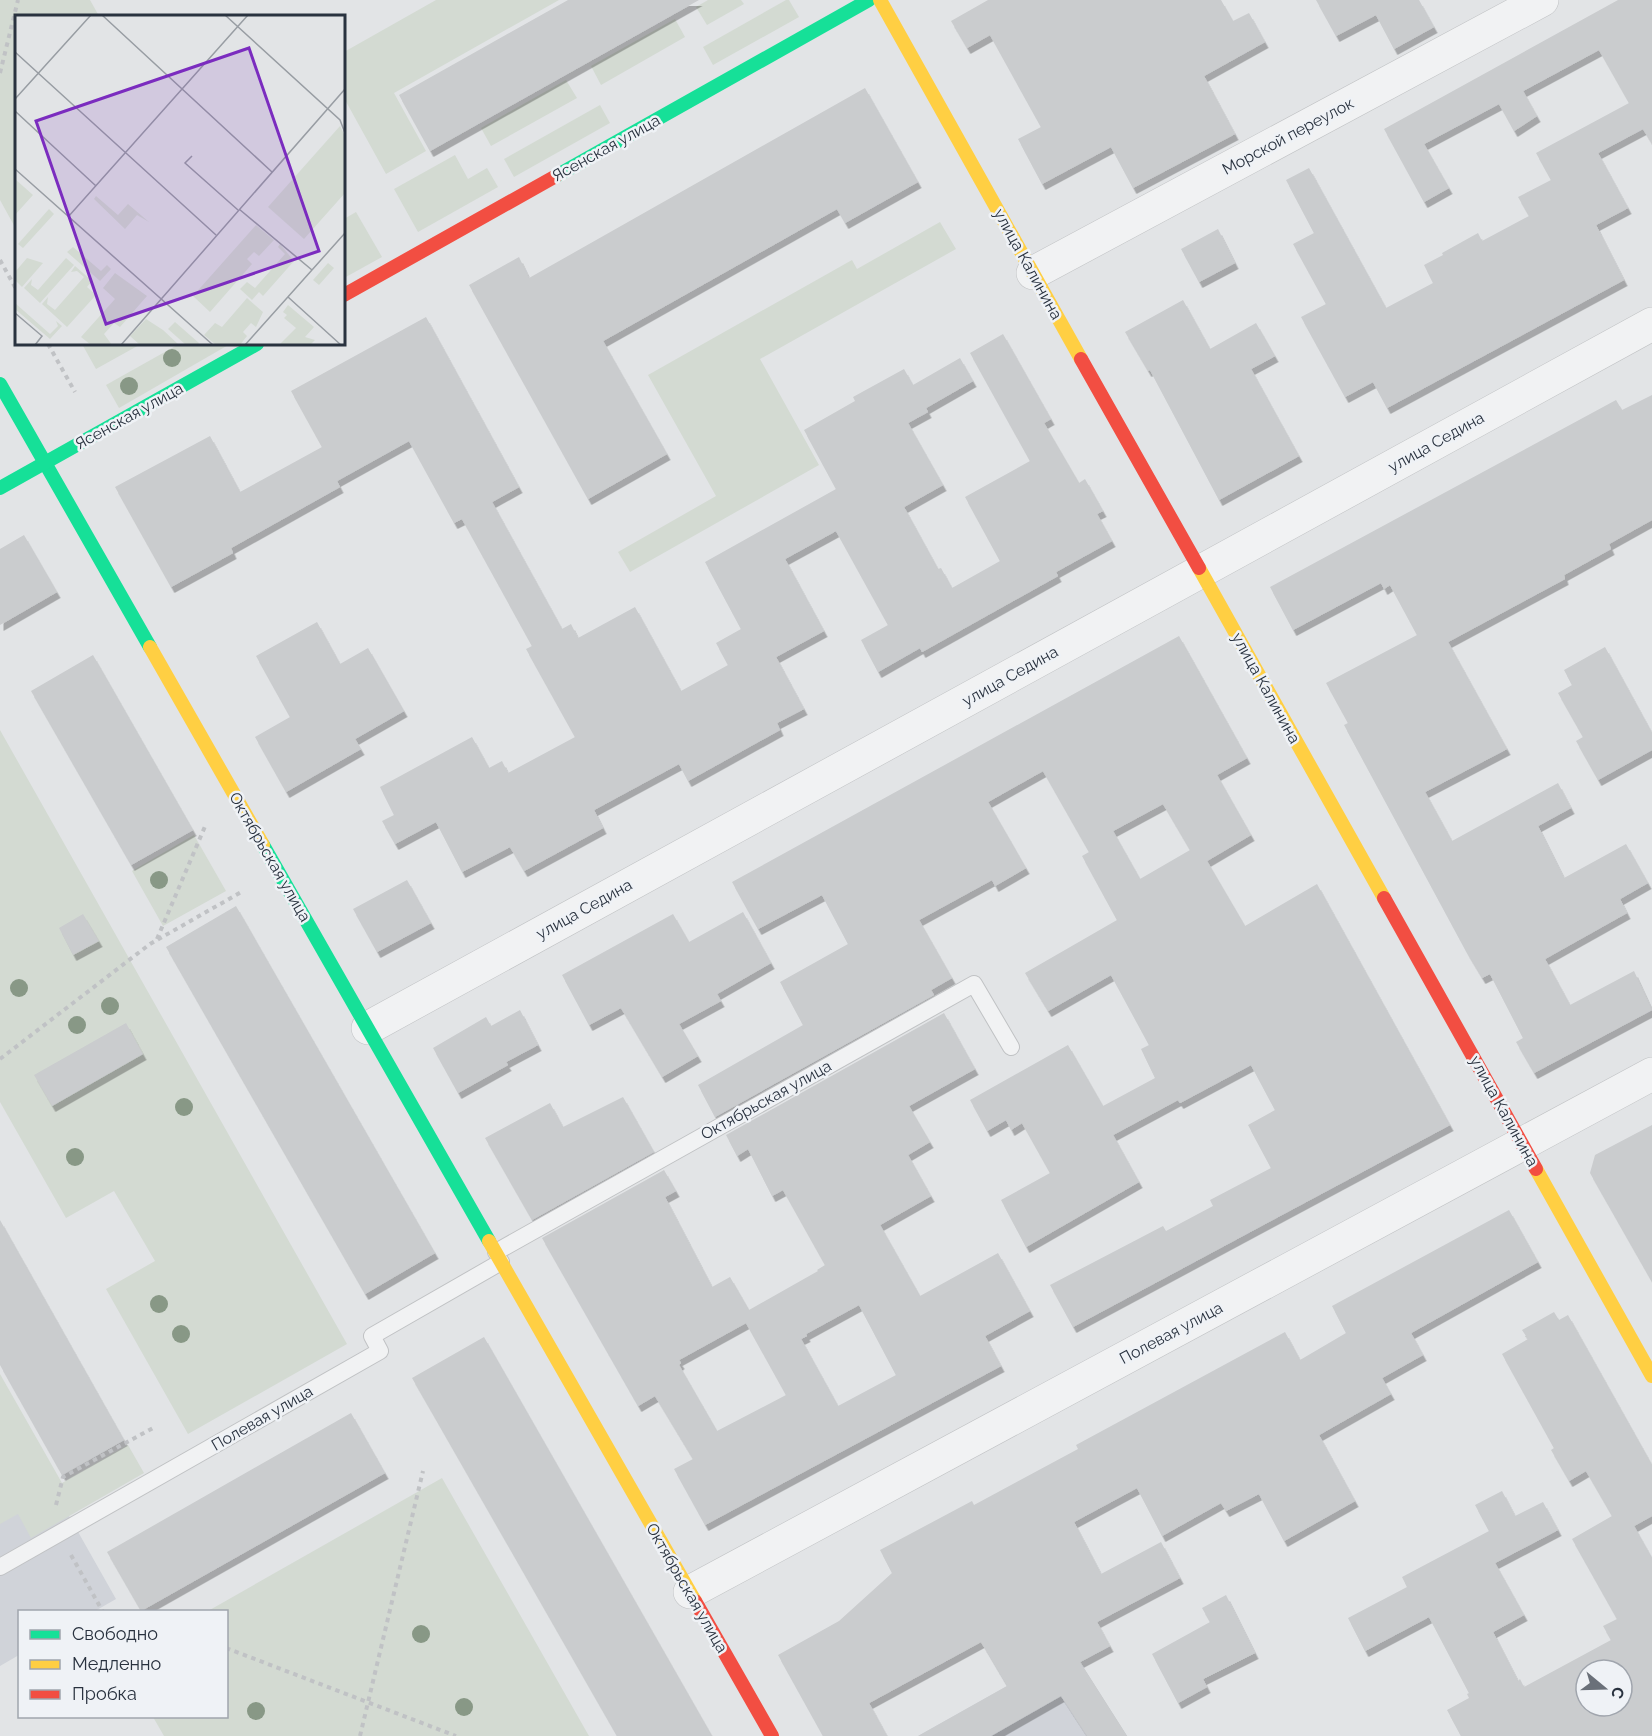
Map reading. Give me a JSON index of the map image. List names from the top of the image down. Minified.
{"streets":{"street":["Морской переулок","Ясенская улица","улица Калинина","улица Седина","Октябрьская улица","Полевая улица"]},"crossings":[["Морской переулок","улица Калинина"],["Ясенская улица","Октябрьская улица"],["улица Калинина","улица Седина"],["улица Калинина","Полевая улица"],["улица Седина","Октябрьская улица"],["Октябрьская улица","Полевая улица"]],"legend":["Свободно","Медленно","Пробка"],"north":"right"}
